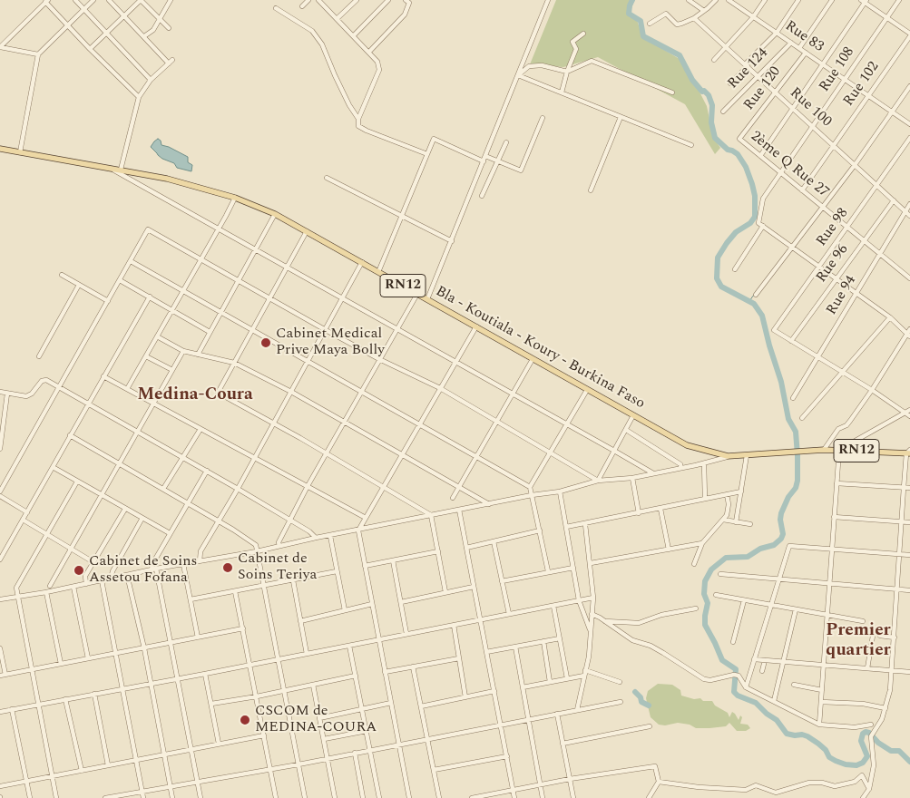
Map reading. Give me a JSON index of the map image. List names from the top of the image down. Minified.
{"streets":{"main road":["RN12","Bla - Koutiala - Koury - Burkina Faso"],"street":["Rue 83","Rue 124","Rue 108","Rue 102","Rue 120","Rue 100","2ème Q Rue 27","Rue 98","Rue 96","Rue 94"]},"crossings":[["Rue 83","Rue 124"],["Rue 83","Rue 108"],["Rue 83","Rue 102"],["Rue 83","Rue 120"],["Rue 124","Rue 100"],["Rue 108","Rue 100"],["Rue 108","2ème Q Rue 27"],["Rue 102","Rue 100"],["Rue 102","2ème Q Rue 27"],["Rue 120","Rue 100"],["Rue 120","2ème Q Rue 27"],["Rue 100","Rue 98"],["Rue 100","Rue 96"],["Rue 100","Rue 94"],["2ème Q Rue 27","Rue 98"],["2ème Q Rue 27","Rue 96"],["2ème Q Rue 27","Rue 94"],["Rue 98","Rue 96"],["RN12","Bla - Koutiala - Koury - Burkina Faso"]],"districts":["Medina-Coura","Premier quartier"],"places":["Cabinet Medical Prive Maya Bolly","Cabinet de Soins Teriya","Cabinet de Soins Assetou Fofana","CSCOM de MEDINA-COURA"]}
